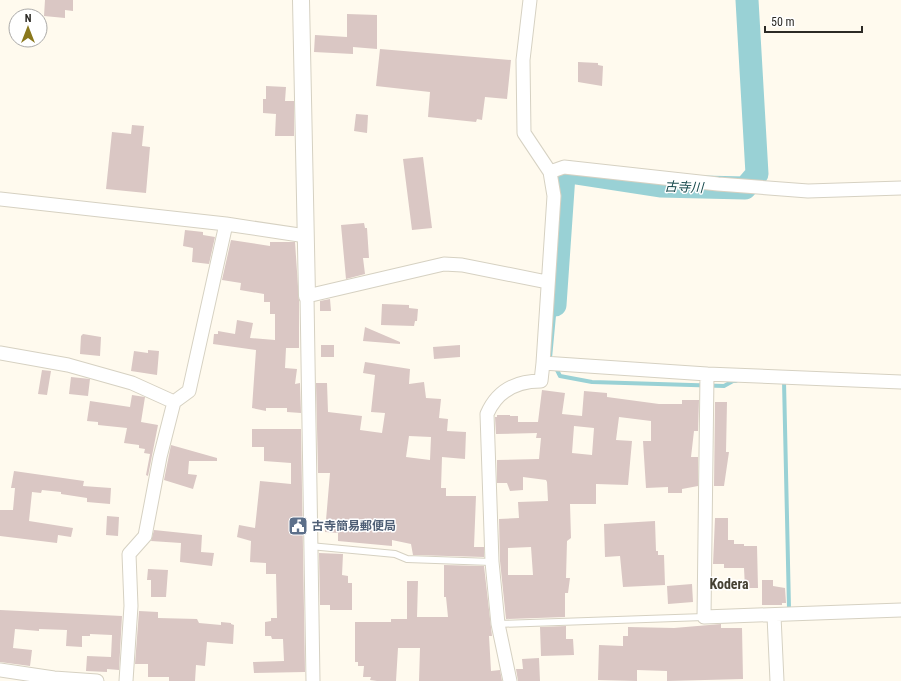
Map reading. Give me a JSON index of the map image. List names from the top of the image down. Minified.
{"districts":["Kodera"],"water":["古寺川"],"places":{"public building":["古寺簡易郵便局"]},"scale_bar":"50 m","north":"top"}
